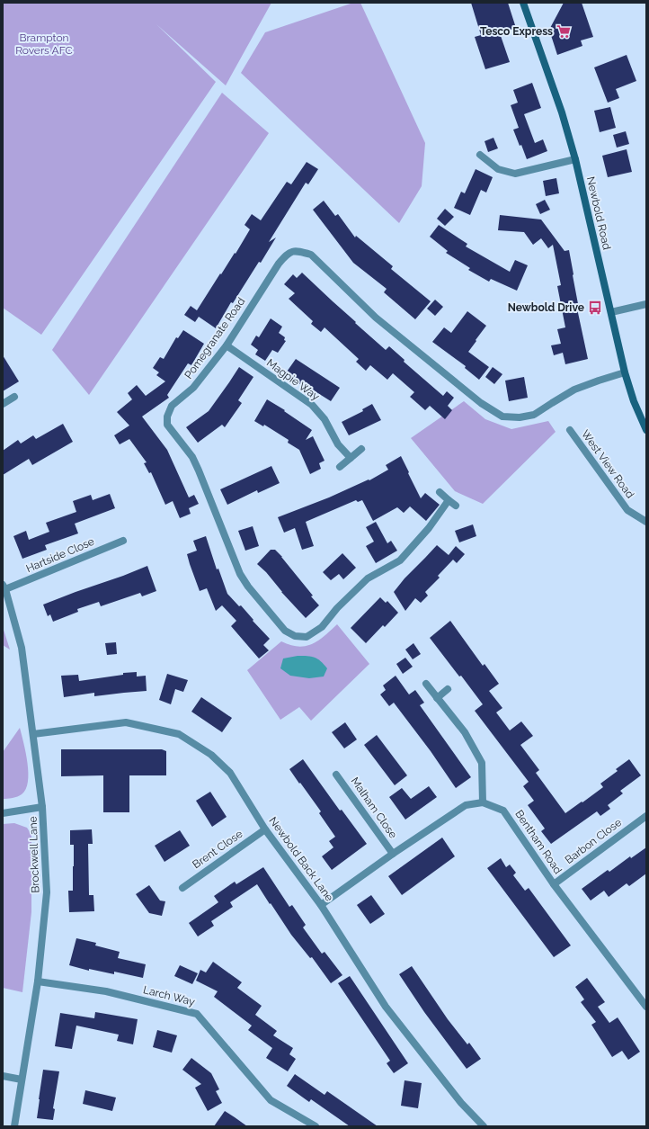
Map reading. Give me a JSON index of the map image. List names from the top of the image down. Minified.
{"streets":{"main road":["Newbold Road"],"street":["Pomegranate Road","Magpie Way","West View Road","Hartside Close","Malham Close","Barbon Close","Bentham Road","Brent Close","Brockwell Lane","Newbold Back Lane","Larch Way"]},"crossings":[["Newbold Road","Pomegranate Road"],["Pomegranate Road","Magpie Way"],["Hartside Close","Brockwell Lane"],["Barbon Close","Bentham Road"],["Brent Close","Newbold Back Lane"],["Brockwell Lane","Newbold Back Lane"],["Brockwell Lane","Larch Way"]],"parks":["Brampton Rovers AFC"],"places":{"supermarket":["Tesco Express"],"bus stop":["Newbold Drive"]}}
